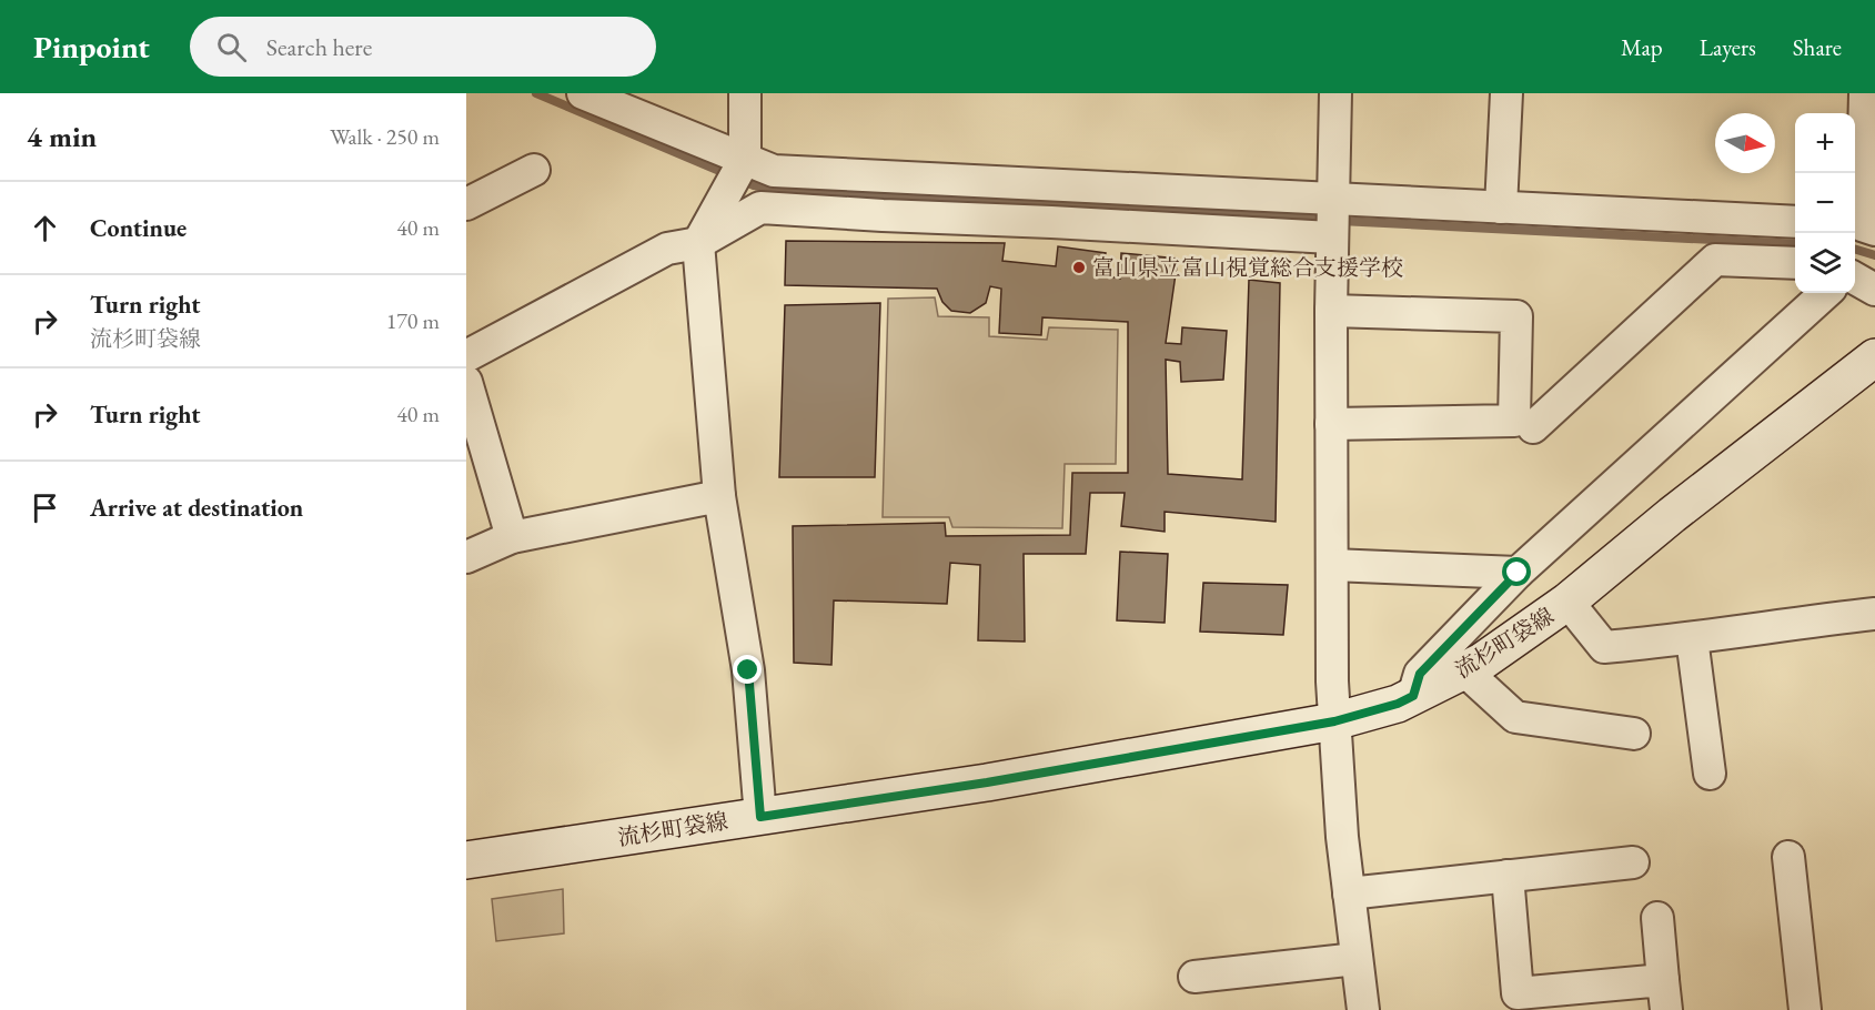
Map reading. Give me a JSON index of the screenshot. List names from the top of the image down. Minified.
{"streets":{"main road":["流杉町袋線"]},"places":["富山県立富山視覚総合支援学校"],"north":"right","page":{"header":"Pinpoint","search":"Search here","nav":["Map","Layers","Share"],"heading":["4 min","Walk · 250 m"],"map_buttons":["+","−"],"list":[["Continue","40 m"],["Turn right","流杉町袋線","170 m"],["Turn right","40 m"],"Arrive at destination"]}}
